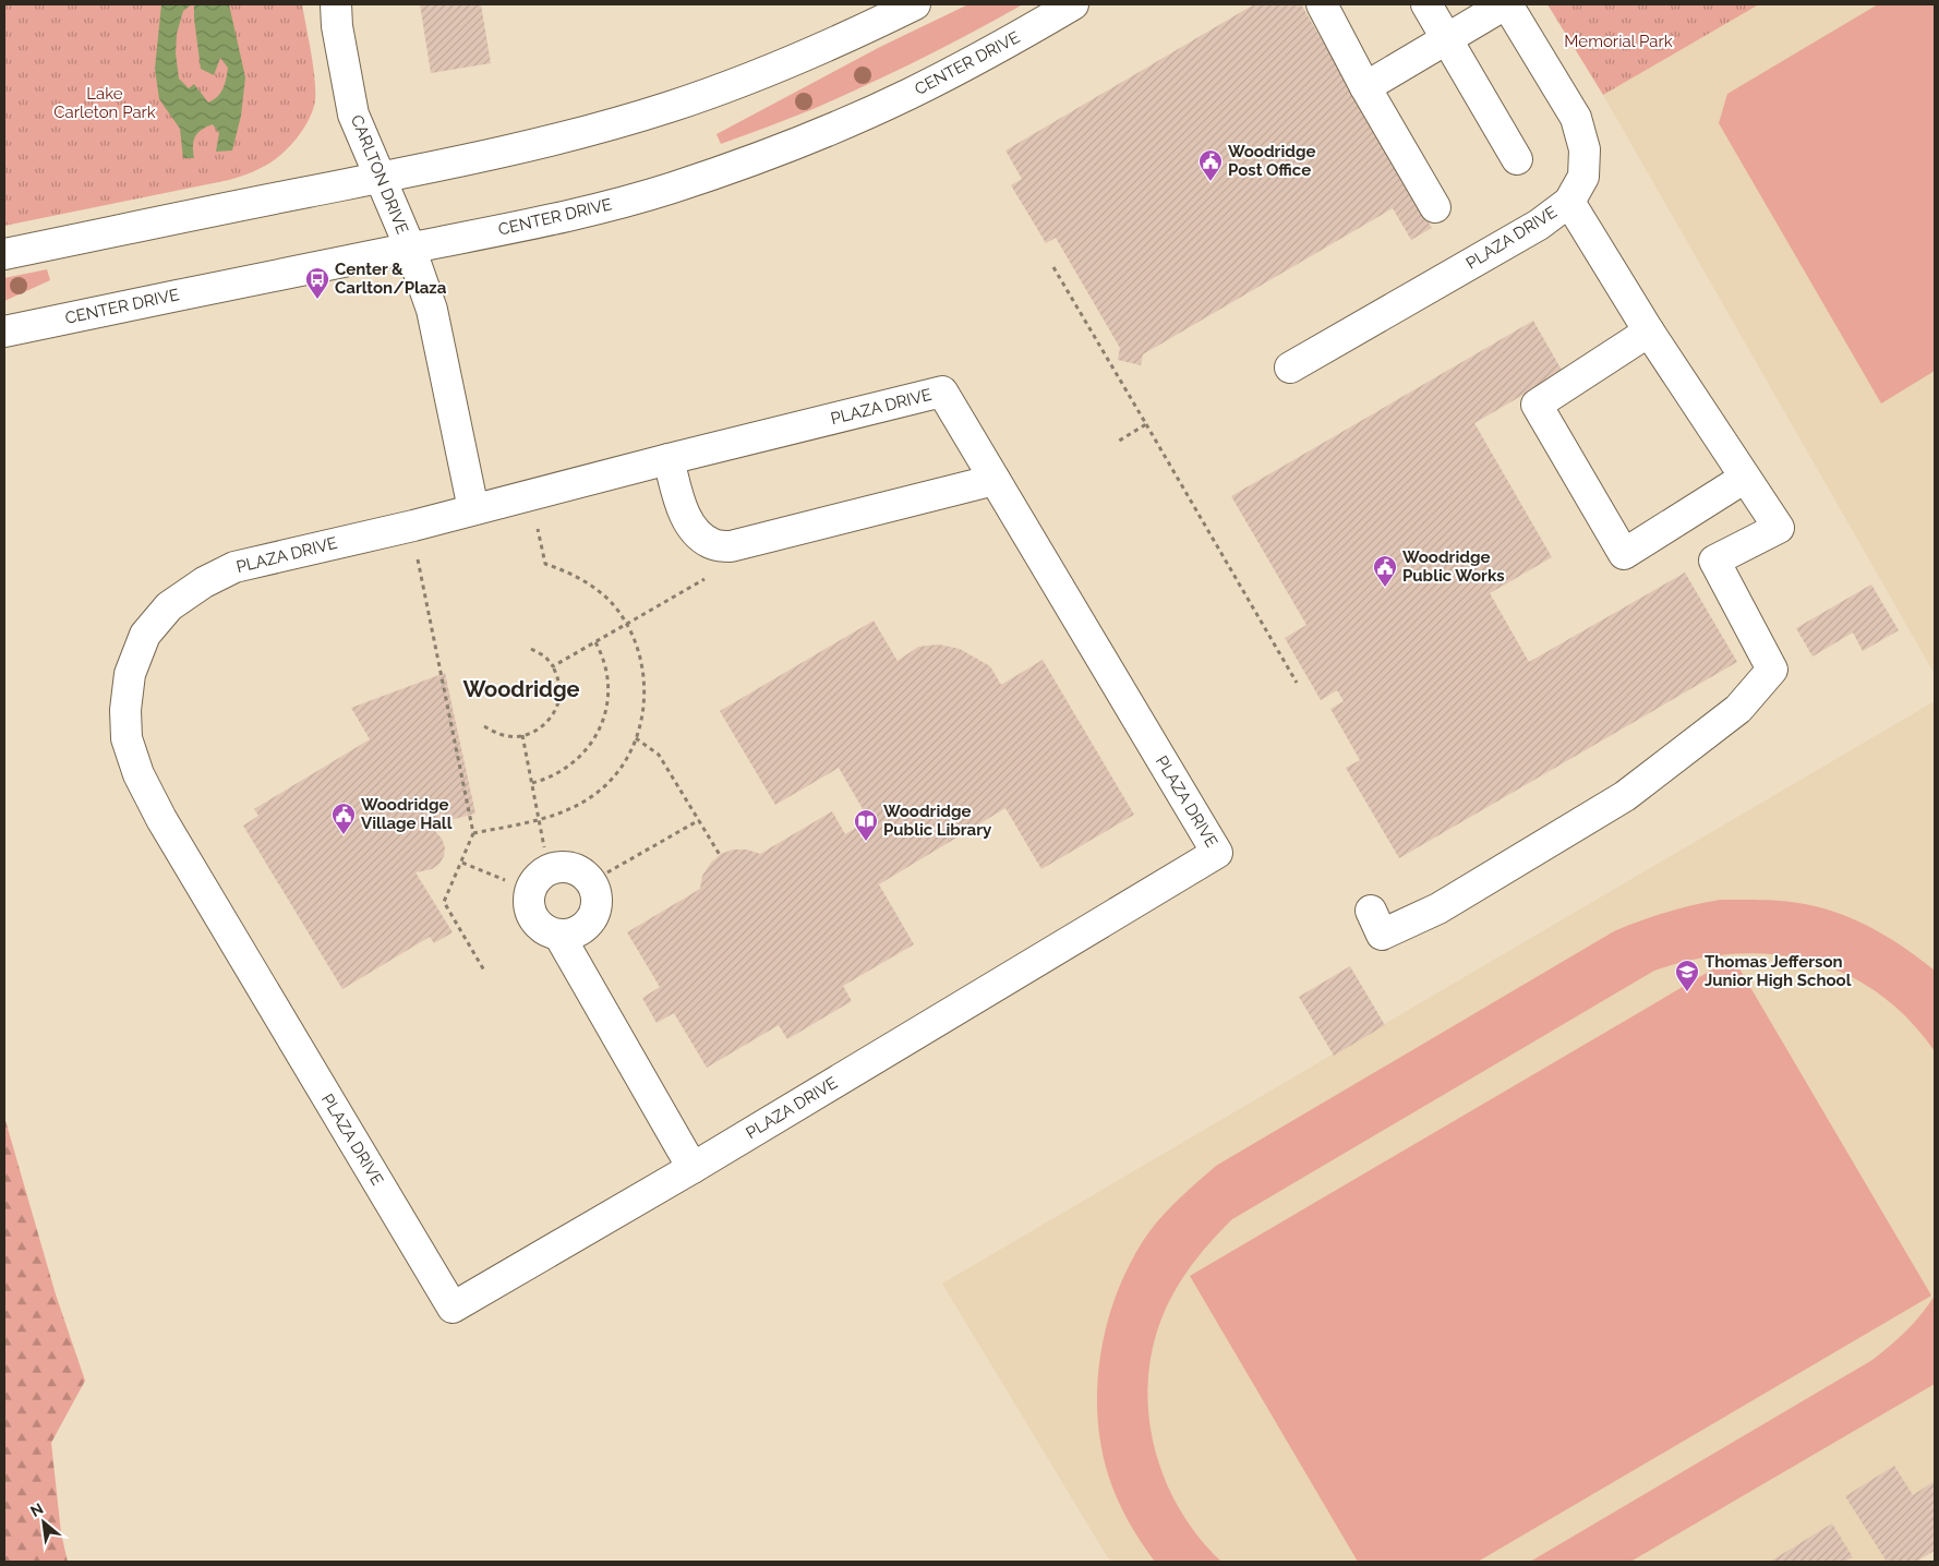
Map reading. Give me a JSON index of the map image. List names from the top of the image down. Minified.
{"streets":{"street":["CENTER DRIVE","CARLTON DRIVE","PLAZA DRIVE"]},"crossings":[["CENTER DRIVE","CARLTON DRIVE"]],"districts":["Woodridge"],"parks":["Memorial Park","Lake Carleton Park"],"places":{"public building":["Woodridge Post Office","Woodridge Public Works","Woodridge Village Hall"],"bus stop":["Center & Carlton/Plaza"],"library":["Woodridge Public Library"],"school or university":["Thomas Jefferson Junior High School"]},"north":"top left"}
